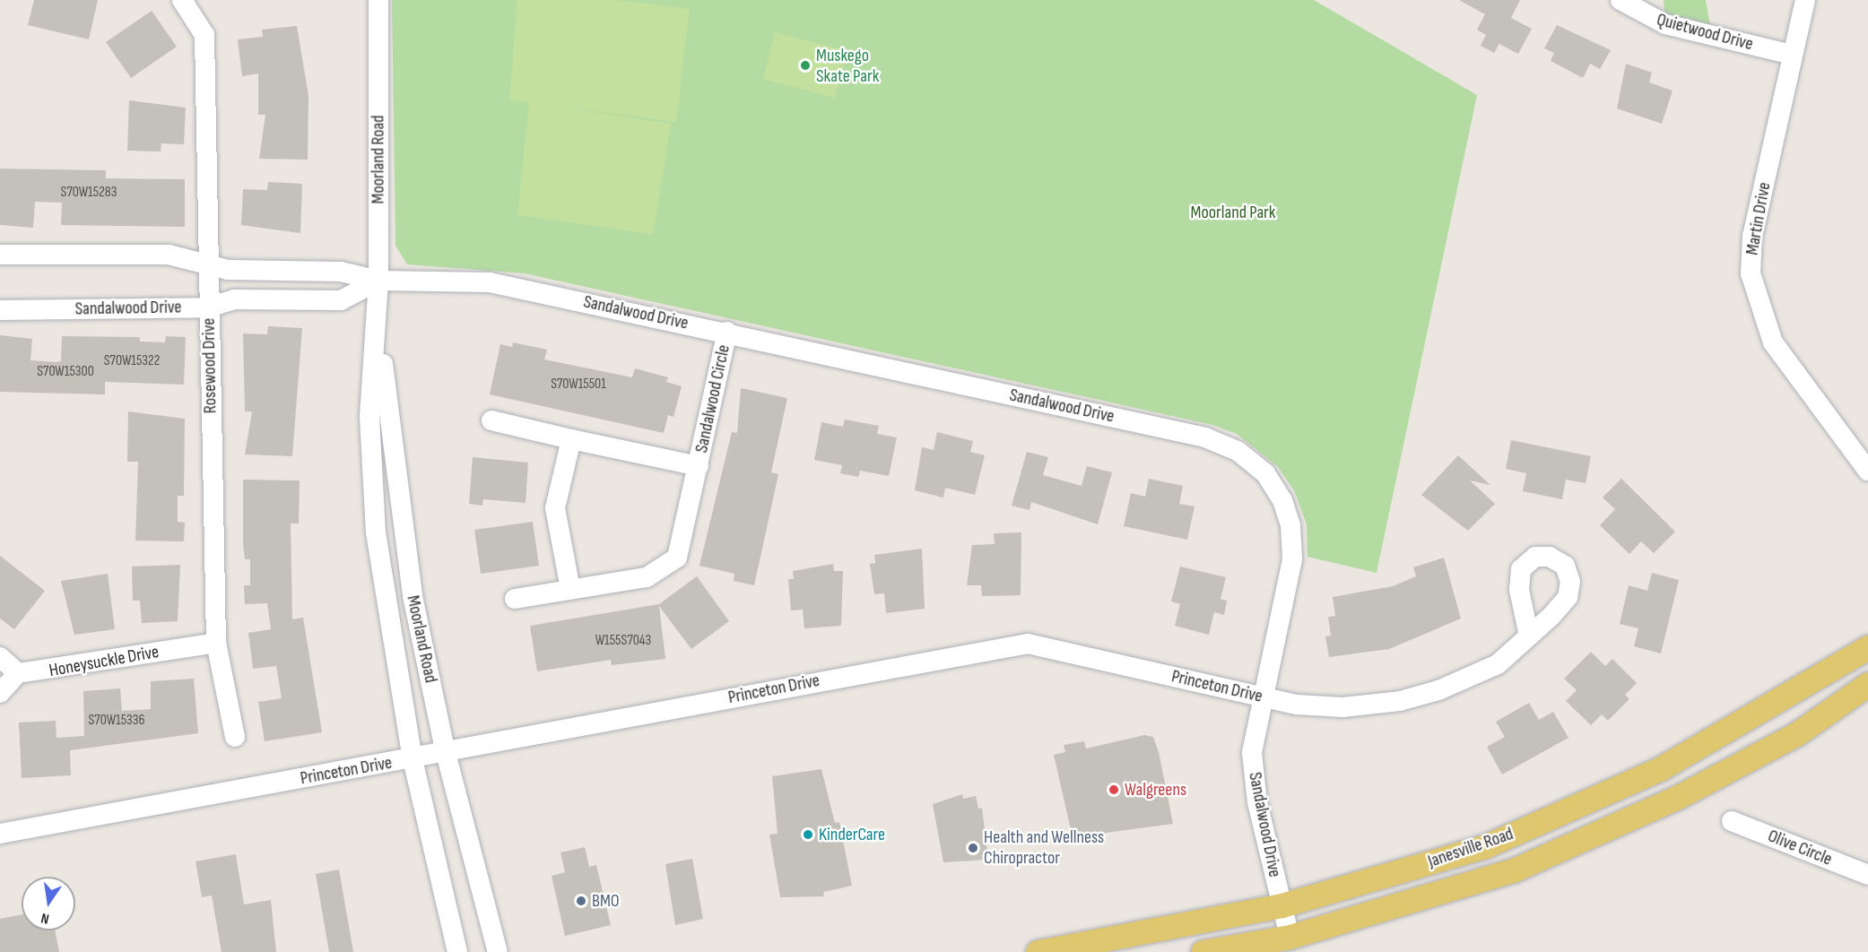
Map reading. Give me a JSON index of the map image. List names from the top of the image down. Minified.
{"streets":{"main road":["Janesville Road"],"street":["Quietwood Drive","Moorland Road","Martin Drive","Sandalwood Drive","Rosewood Drive","Sandalwood Circle","Honeysuckle Drive","Princeton Drive","Olive Circle"]},"crossings":[["Quietwood Drive","Martin Drive"],["Moorland Road","Sandalwood Drive"],["Moorland Road","Princeton Drive"],["Sandalwood Drive","Rosewood Drive"],["Sandalwood Drive","Sandalwood Circle"],["Sandalwood Drive","Princeton Drive"],["Sandalwood Drive","Janesville Road"],["Rosewood Drive","Honeysuckle Drive"]],"parks":["Moorland Park"],"places":["Muskego Skate Park","Walgreens","KinderCare","Health and Wellness Chiropractor","BMO"],"house_numbers":["S70W15283","S70W15322","S70W15300","S70W15501","W155S7043","S70W15336"],"north":"bottom"}
